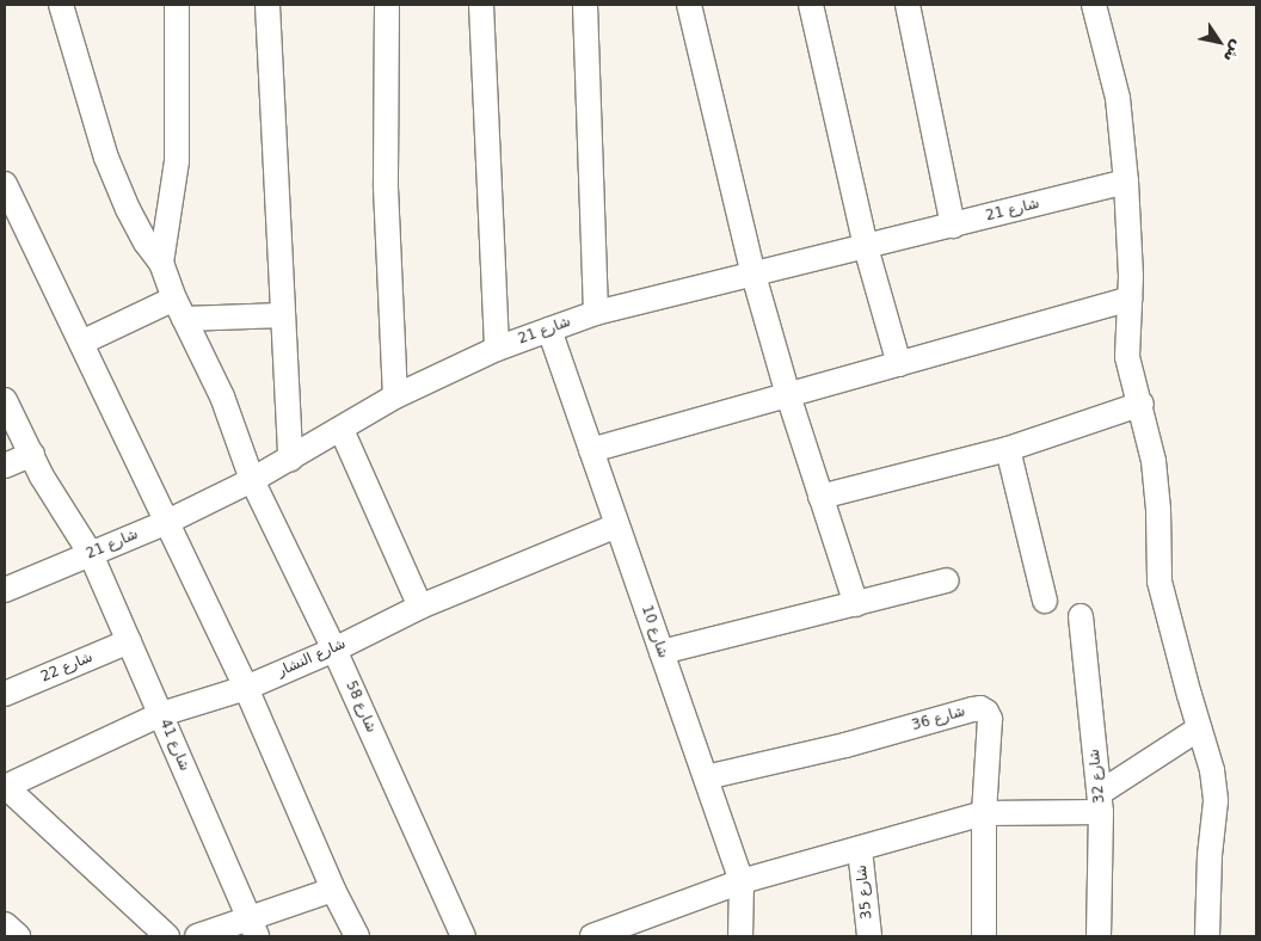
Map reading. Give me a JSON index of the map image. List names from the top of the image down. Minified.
{"streets":{"street":["شارع 21","شارع 10","شارع النشار","شارع 22","شارع 58","شارع 36","شارع 41","شارع 32","شارع 35"]},"crossings":[["شارع 21","شارع 10"],["شارع 21","شارع 58"],["شارع 21","شارع 41"],["شارع 10","شارع النشار"],["شارع 10","شارع 36"],["شارع النشار","شارع 58"],["شارع النشار","شارع 41"],["شارع 22","شارع 41"]],"north":"bottom right"}
